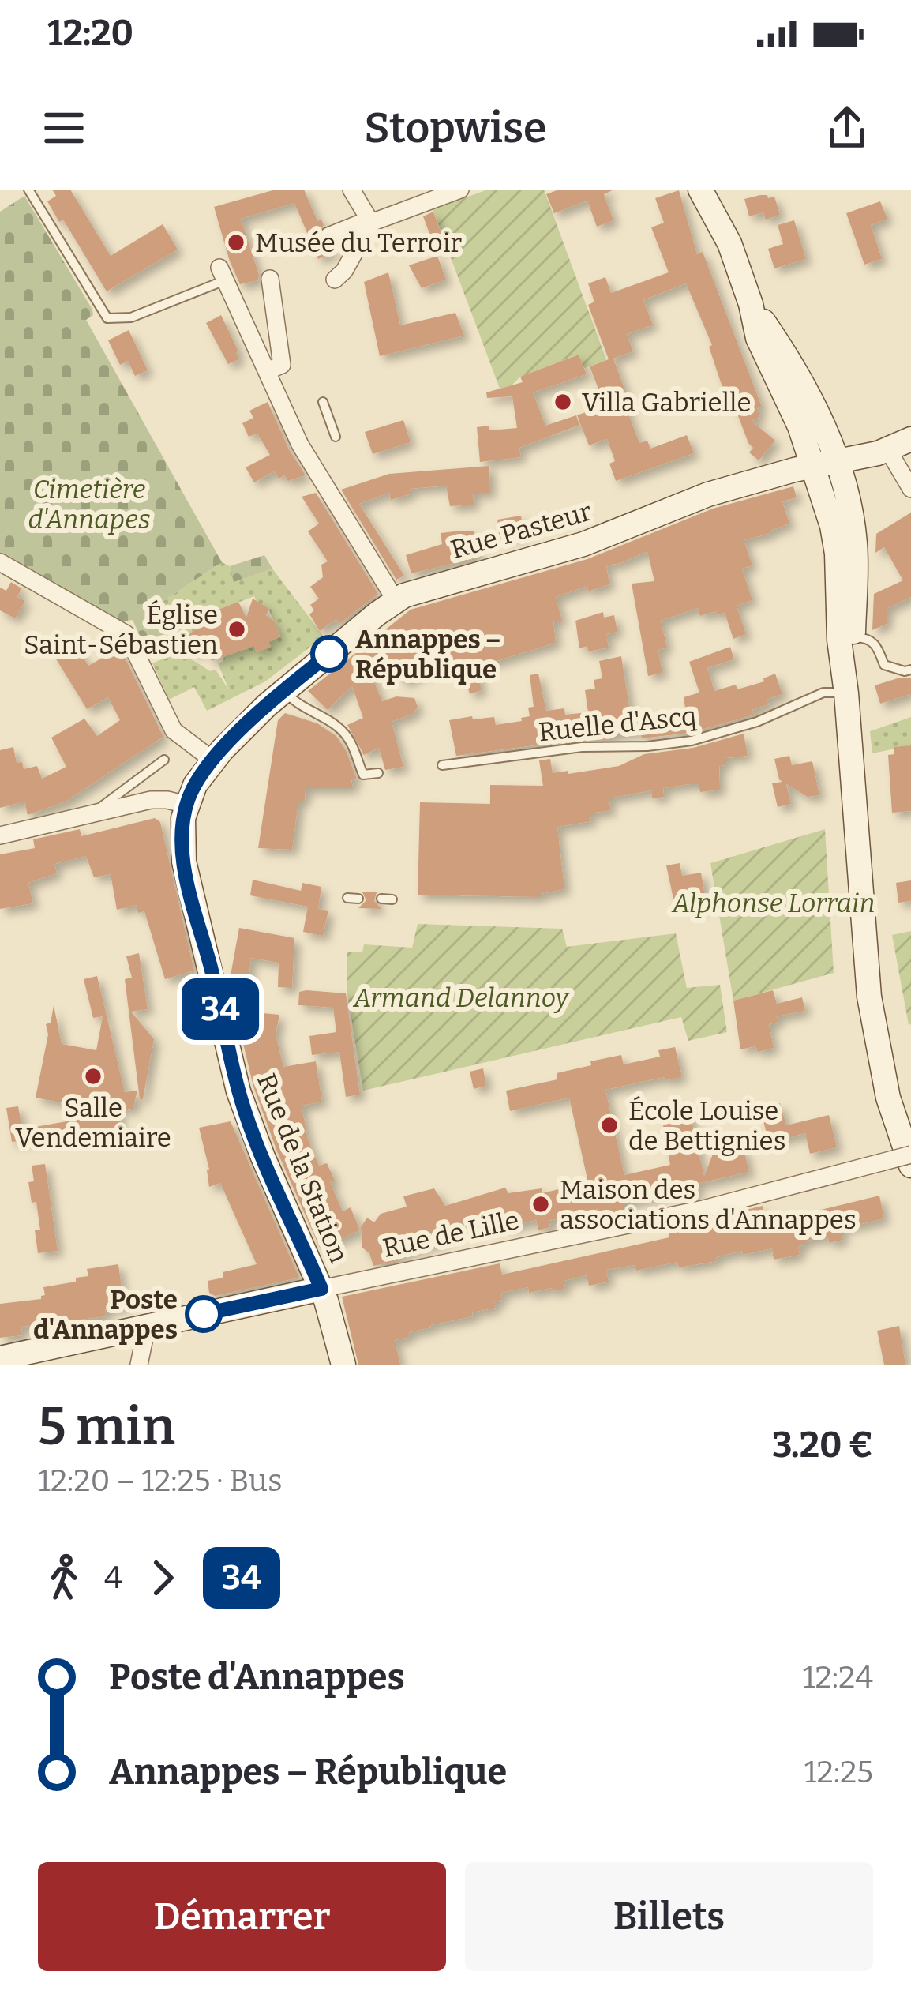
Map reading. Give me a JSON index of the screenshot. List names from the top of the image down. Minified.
{"streets":{"street":["Rue Pasteur","Rue de la Station","Rue de Lille"],"lane":["Ruelle d'Ascq"]},"crossings":[["Rue Pasteur","Rue de la Station"],["Rue de la Station","Rue de Lille"]],"parks":["Cimetière d'Annapes","Alphonse Lorrain","Armand Delannoy"],"places":["Musée du Terroir","Villa Gabrielle","Église Saint-Sébastien","Annappes – République","Salle Vendemiaire","École Louise de Bettignies","Maison des associations d'Annappes","Poste d'Annappes"],"lines":["bus line 34"],"page":{"status":"12:20","header":"Stopwise","on_map":"34","heading":["5 min","12:20 – 12:25 · Bus","3.20 €"],"legs":["4","34"],"list":[{"name":"Poste d'Annappes","value":"12:24"},{"name":"Annappes – République","value":"12:25"}],"buttons":["Démarrer","Billets"]}}
